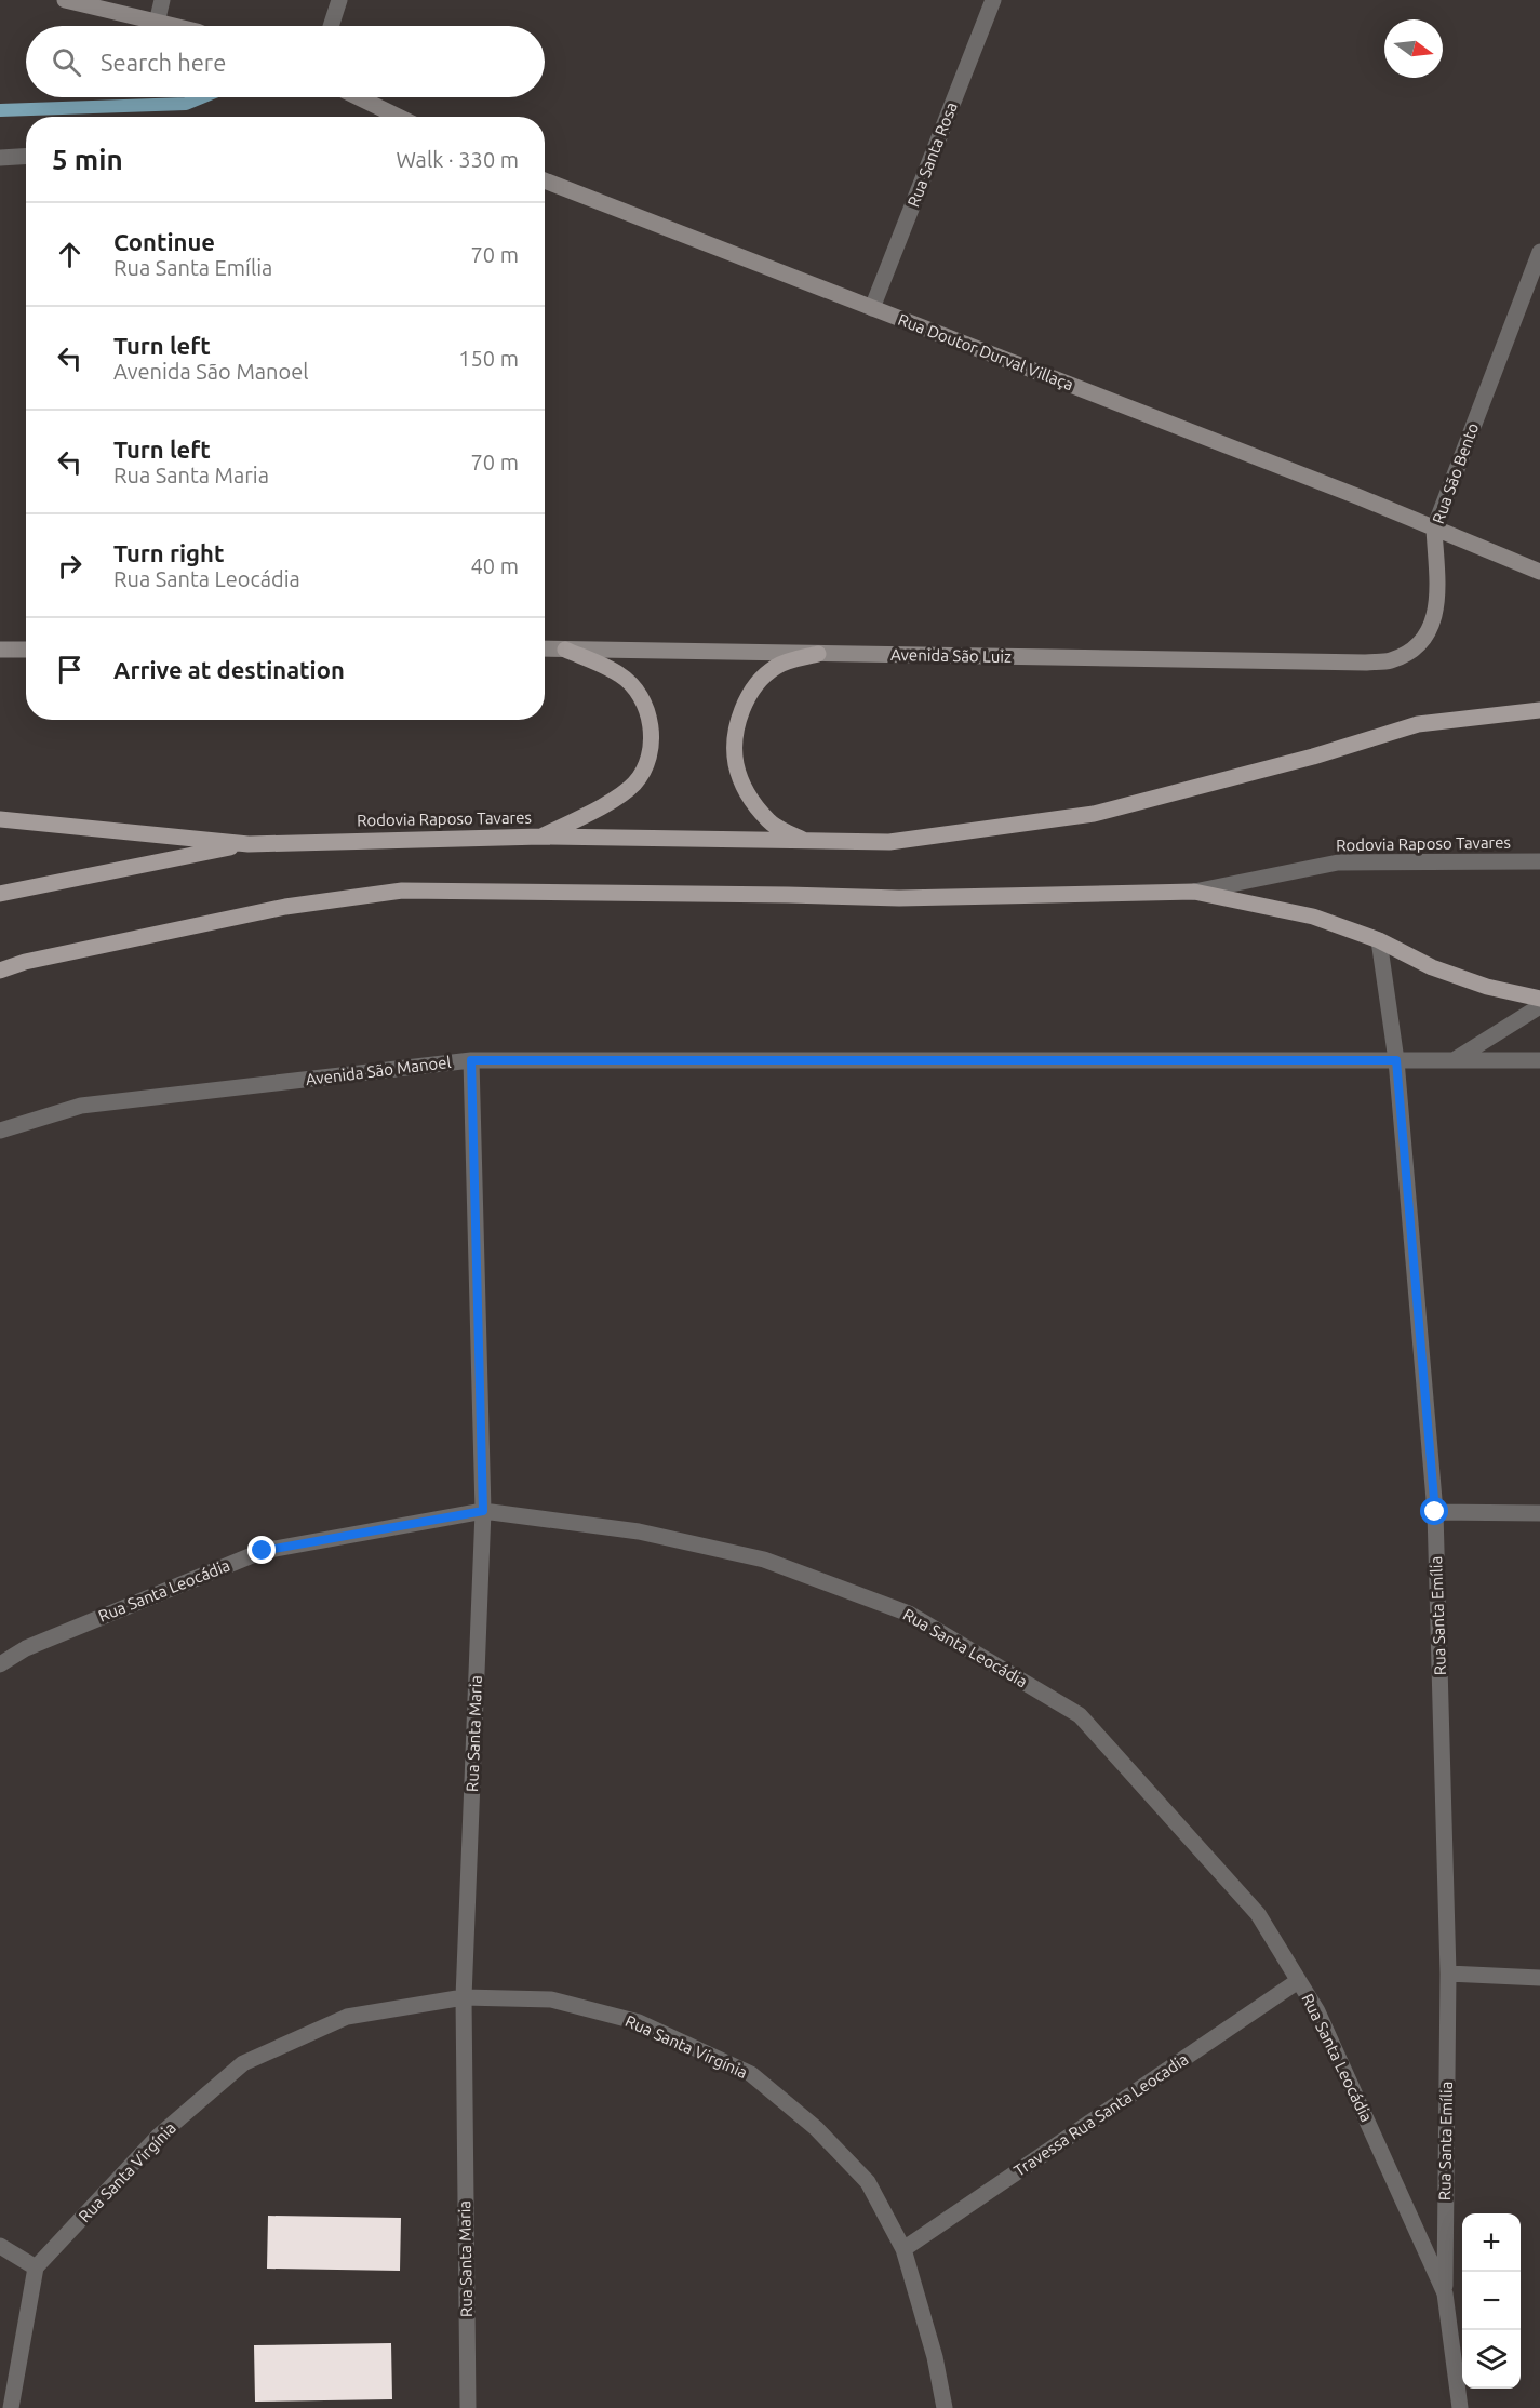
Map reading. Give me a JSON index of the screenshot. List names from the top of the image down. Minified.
{"streets":{"main road":["Rua Doutor Durval Villaça","Rua São Bento","Avenida São Luiz","Rodovia Raposo Tavares"],"street":["Rua Santa Rosa","Avenida São Manoel","Rua Santa Leocádia","Rua Santa Emília","Rua Santa Maria","Rua Santa Virgínia","Travessa Rua Santa Leocadia"]},"crossings":[["Rua Santa Rosa","Rua Doutor Durval Villaça"],["Rua Doutor Durval Villaça","Rua São Bento"],["Rua São Bento","Avenida São Luiz"],["Avenida São Manoel","Rua Santa Emília"],["Avenida São Manoel","Rua Santa Maria"],["Rua Santa Leocádia","Rua Santa Emília"],["Rua Santa Leocádia","Rua Santa Maria"],["Rua Santa Leocádia","Travessa Rua Santa Leocadia"],["Rua Santa Maria","Rua Santa Virgínia"],["Rua Santa Virgínia","Travessa Rua Santa Leocadia"]],"north":"right","page":{"search":"Search here","heading":["5 min","Walk · 330 m"],"list":[["Continue","Rua Santa Emília","70 m"],["Turn left","Avenida São Manoel","150 m"],["Turn left","Rua Santa Maria","70 m"],["Turn right","Rua Santa Leocádia","40 m"],"Arrive at destination"],"map_buttons":["+","−"]}}
